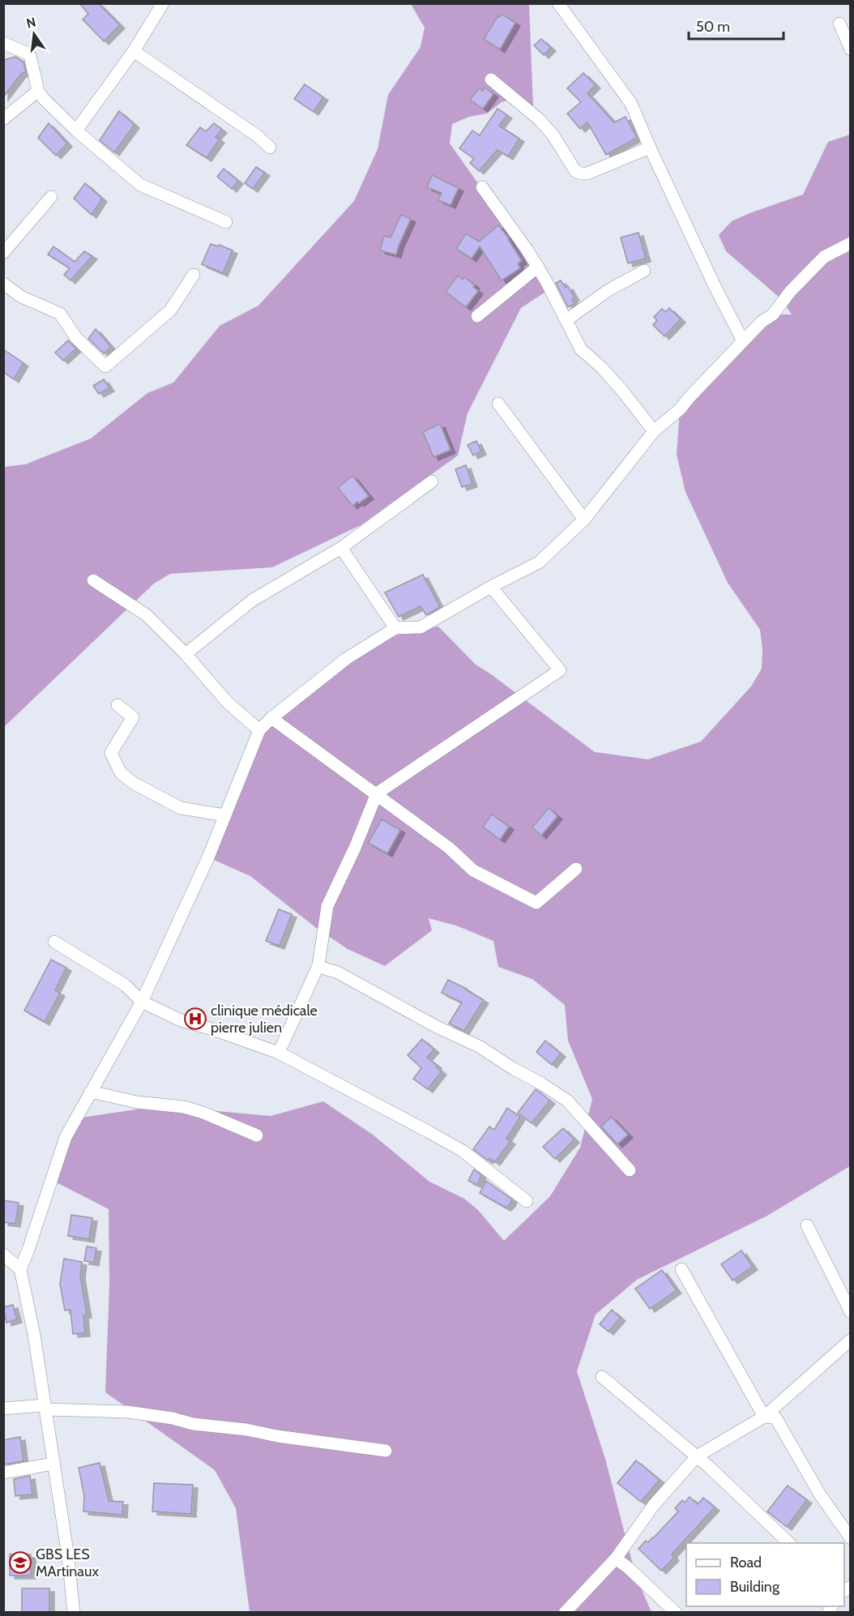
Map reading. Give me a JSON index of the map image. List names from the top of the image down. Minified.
{"places":{"hospital":["clinique médicale pierre julien"],"school or university":["GBS LES MArtinaux"]},"legend":["Road","Building"],"scale_bar":"50 m","north":"top"}
